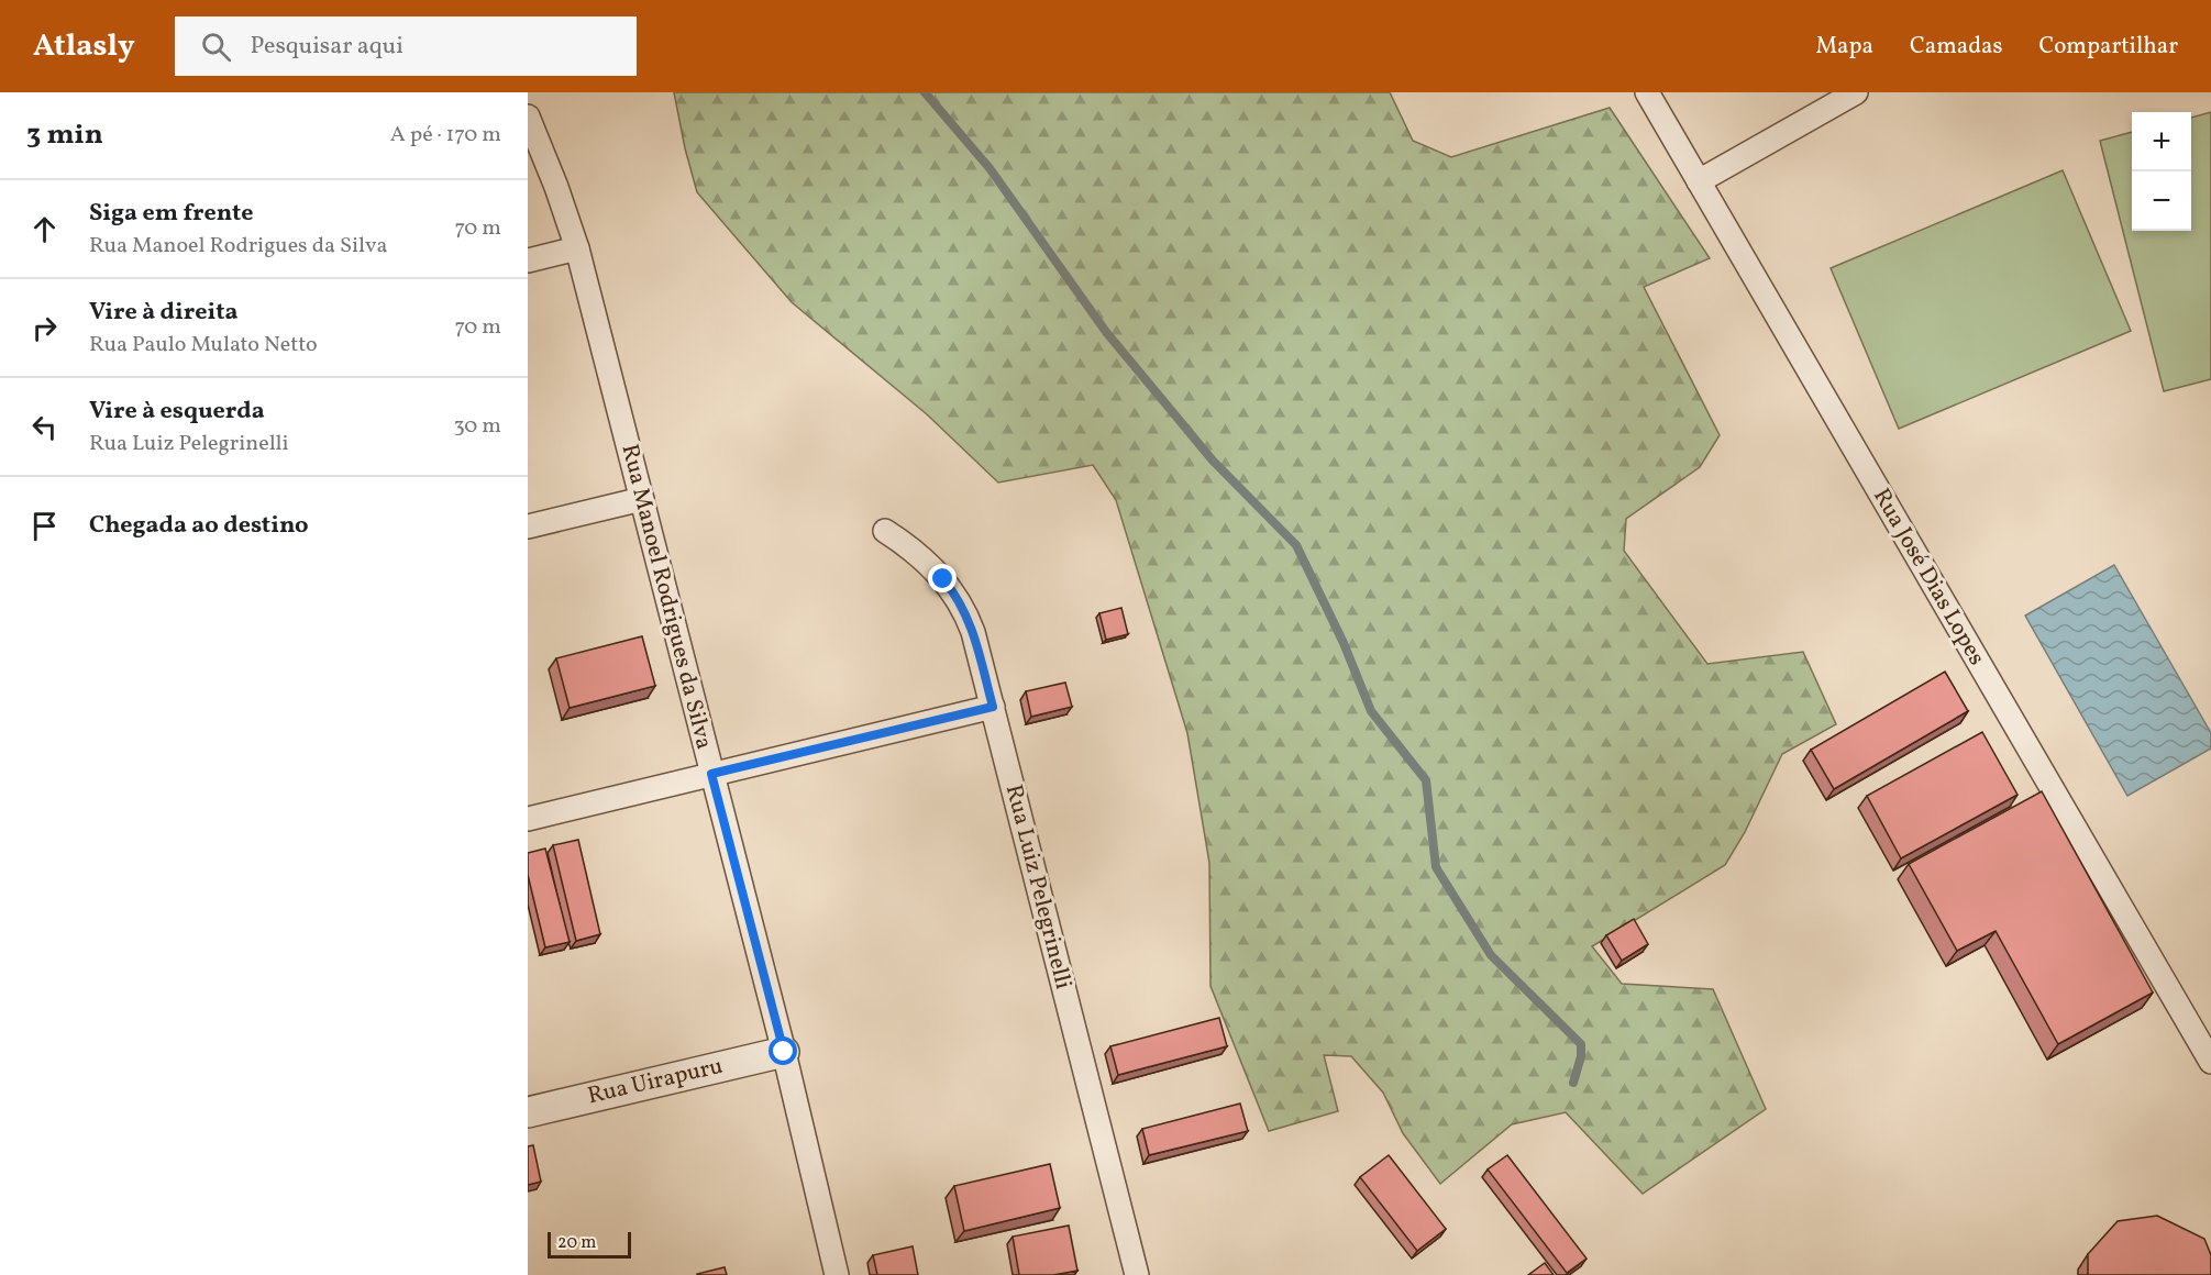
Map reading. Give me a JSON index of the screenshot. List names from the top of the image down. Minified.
{"streets":{"street":["Rua José Dias Lopes","Rua Manoel Rodrigues da Silva","Rua Luiz Pelegrinelli","Rua Uirapuru"]},"crossings":[["Rua Manoel Rodrigues da Silva","Rua Uirapuru"]],"scale_bar":"20 m","page":{"header":"Atlasly","search":"Pesquisar aqui","nav":["Mapa","Camadas","Compartilhar"],"heading":["3 min","A pé · 170 m"],"map_buttons":["+","−"],"list":[["Siga em frente","Rua Manoel Rodrigues da Silva","70 m"],["Vire à direita","Rua Paulo Mulato Netto","70 m"],["Vire à esquerda","Rua Luiz Pelegrinelli","30 m"],"Chegada ao destino"],"scale":"20 m"}}
